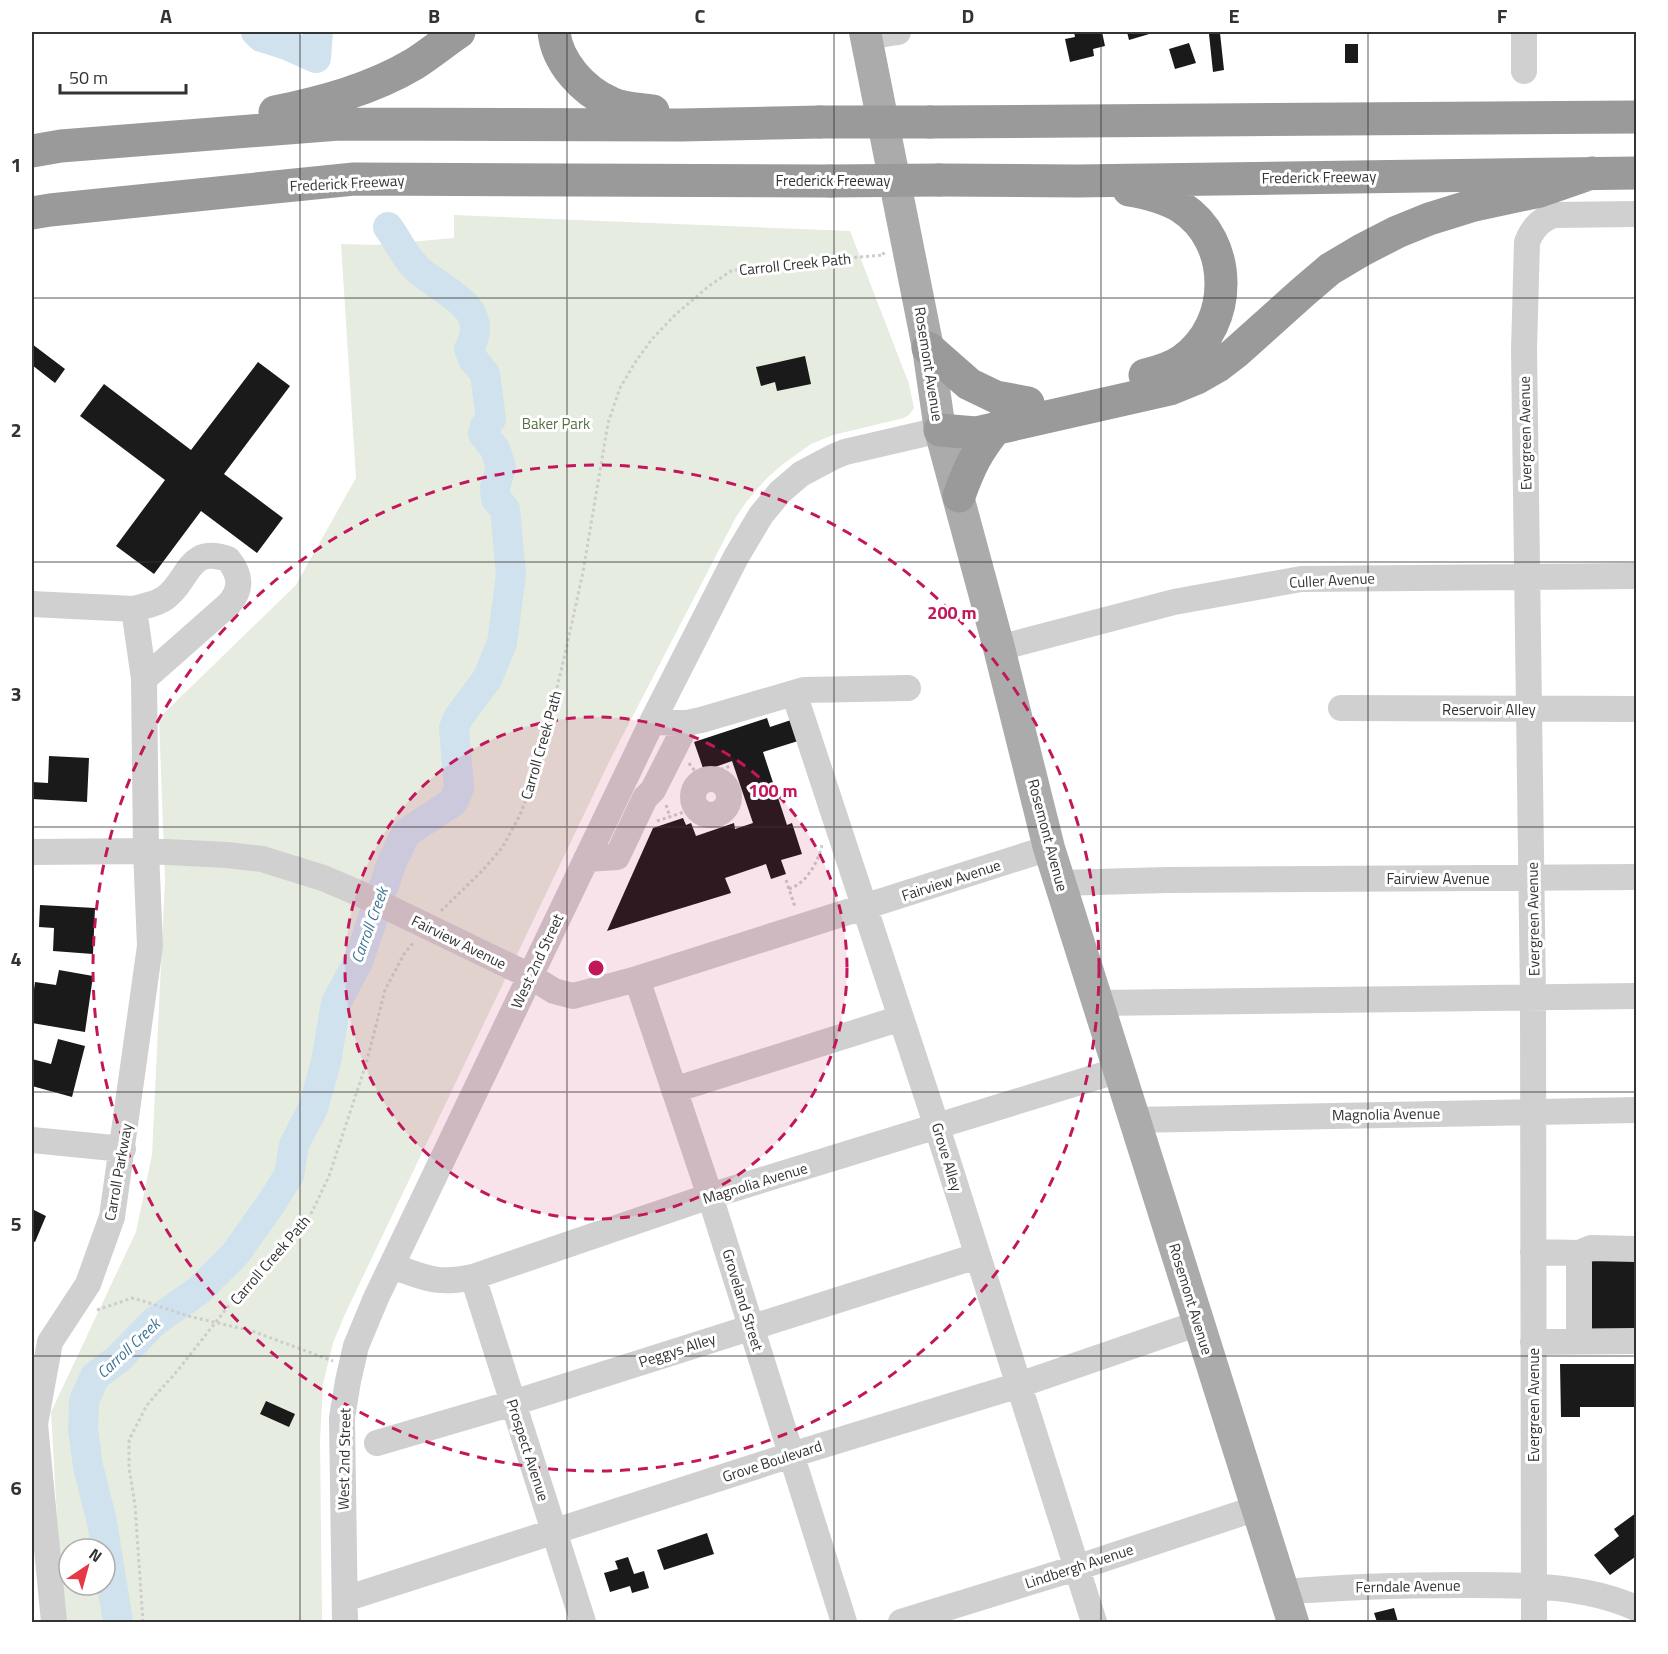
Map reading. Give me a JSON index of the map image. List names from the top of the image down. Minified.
{"streets":{"highway":["Frederick Freeway"],"main road":["Rosemont Avenue"],"street":["Evergreen Avenue","Culler Avenue","Reservoir Alley","Fairview Avenue","West 2nd Street","Magnolia Avenue","Grove Alley","Carroll Parkway","Groveland Street","Peggys Alley","Prospect Avenue","Grove Boulevard","Lindbergh Avenue","Ferndale Avenue"],"path":["Carroll Creek Path"]},"crossings":[["Carroll Creek Path","Fairview Avenue"],["Rosemont Avenue","Culler Avenue"],["Rosemont Avenue","Fairview Avenue"],["Rosemont Avenue","West 2nd Street"],["Rosemont Avenue","Magnolia Avenue"],["Rosemont Avenue","Grove Boulevard"],["Rosemont Avenue","Lindbergh Avenue"],["Rosemont Avenue","Ferndale Avenue"],["Evergreen Avenue","Culler Avenue"],["Evergreen Avenue","Reservoir Alley"],["Evergreen Avenue","Fairview Avenue"],["Evergreen Avenue","Magnolia Avenue"],["Evergreen Avenue","Ferndale Avenue"],["Fairview Avenue","West 2nd Street"],["Fairview Avenue","Grove Alley"],["Fairview Avenue","Carroll Parkway"],["Fairview Avenue","Groveland Street"],["West 2nd Street","Magnolia Avenue"],["West 2nd Street","Grove Boulevard"],["Magnolia Avenue","Grove Alley"],["Magnolia Avenue","Groveland Street"],["Magnolia Avenue","Prospect Avenue"],["Grove Alley","Peggys Alley"],["Grove Alley","Grove Boulevard"],["Grove Alley","Lindbergh Avenue"],["Groveland Street","Peggys Alley"],["Groveland Street","Grove Boulevard"],["Peggys Alley","Prospect Avenue"],["Prospect Avenue","Grove Boulevard"]],"water":["Carroll Creek"],"parks":["Baker Park"],"scale_bar":"50 m","north":"top right","grid":{"columns":["A","B","C","D","E","F"],"rows":["1","2","3","4","5","6"]},"rings":["200 m","100 m"]}
